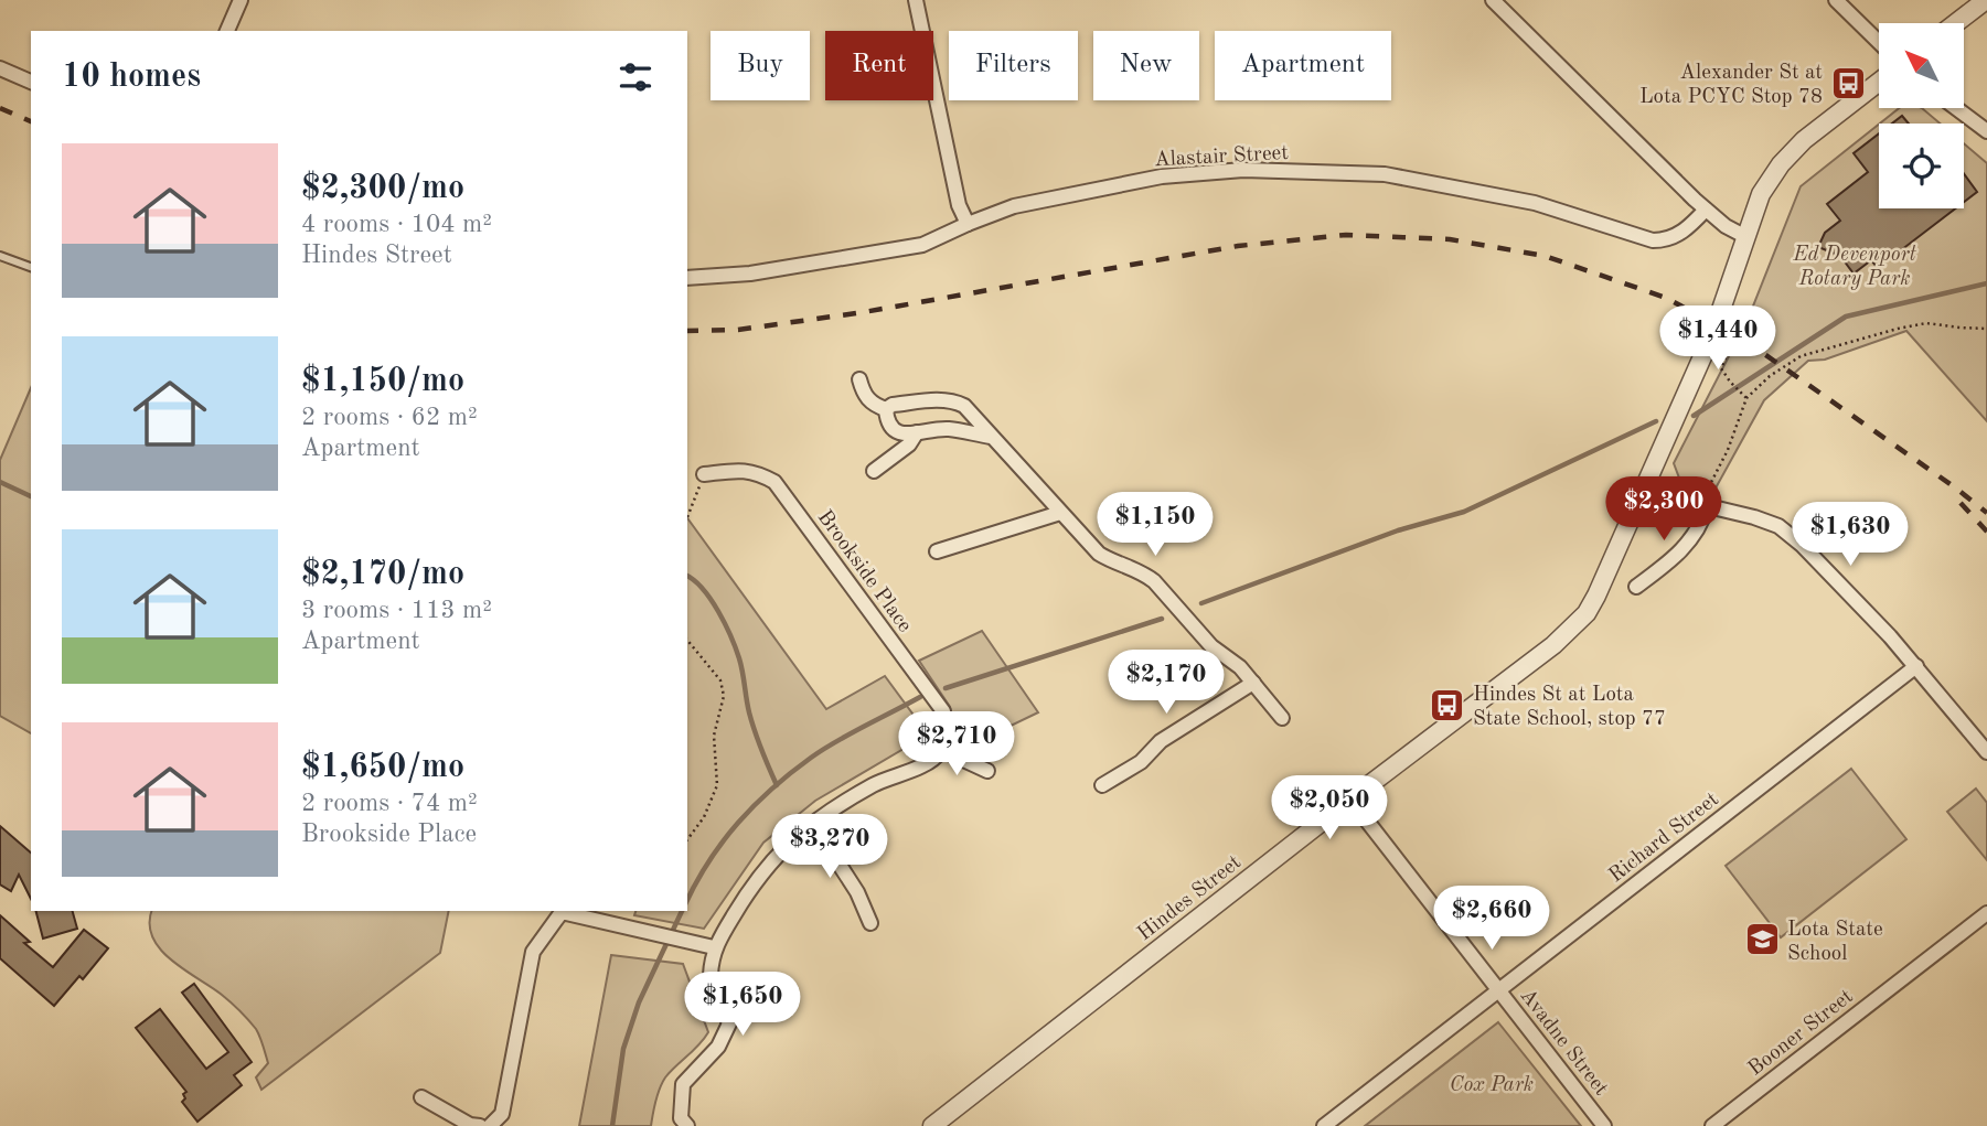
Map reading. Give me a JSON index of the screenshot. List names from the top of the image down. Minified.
{"streets":{"street":["Alastair Street","Brookside Place","Richard Street","Hindes Street","Booner Street","Avadne Street"]},"crossings":[["Richard Street","Avadne Street"],["Hindes Street","Avadne Street"]],"parks":["Ed Devenport Rotary Park","Cox Park"],"places":{"bus stop":["Alexander St at Lota PCYC Stop 78","Hindes St at Lota State School, stop 77"],"school or university":["Lota State School"]},"north":"top left","page":{"chip":["Buy","Rent","Filters","New","Apartment"],"heading":"10 homes","list":[{"name":"$2,300/mo","note":"4 rooms · 104 m² · Hindes Street"},{"name":"$1,150/mo","note":"2 rooms · 62 m² · Apartment"},{"name":"$2,170/mo","note":"3 rooms · 113 m² · Apartment"},{"name":"$1,650/mo","note":"2 rooms · 74 m² · Brookside Place"}],"price":["$1,440","$2,300","$1,150","$1,630","$2,170","$2,710","$2,050","$3,270","$2,660","$1,650"]}}
